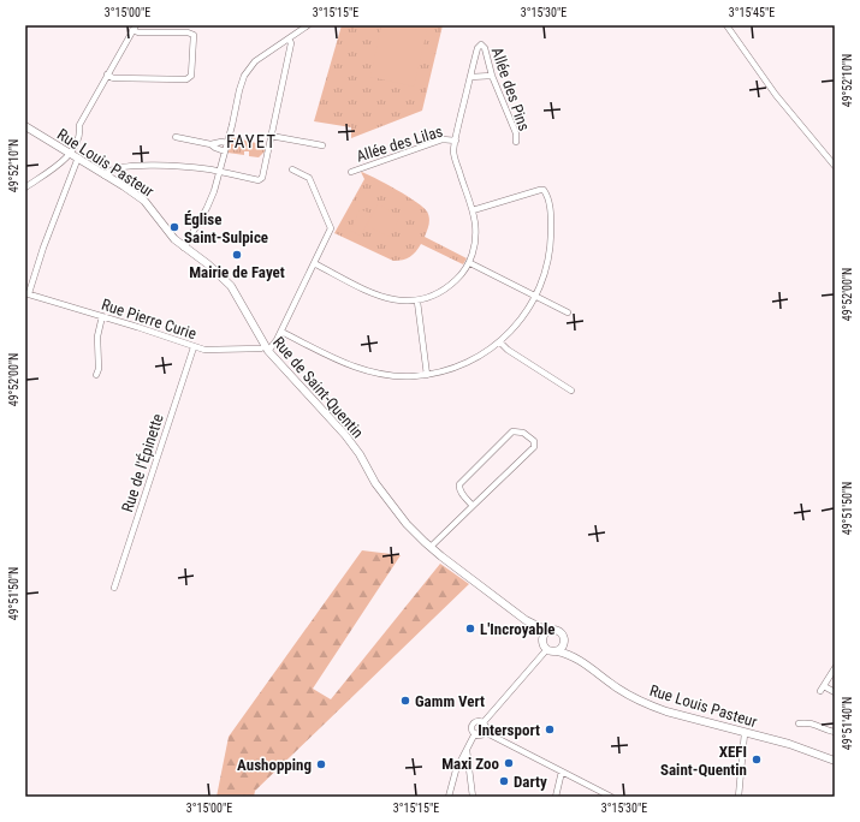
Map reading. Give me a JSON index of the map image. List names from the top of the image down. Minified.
{"streets":{"main road":["Rue Louis Pasteur","Rue de Saint-Quentin"],"street":["Allée des Pins","Allée des Lilas","Rue Pierre Curie","Rue de l'Épinette"]},"crossings":[["Rue Louis Pasteur","Rue de Saint-Quentin"],["Rue Pierre Curie","Rue de Saint-Quentin"],["Rue Pierre Curie","Rue de l'Épinette"]],"districts":["FAYET"],"places":["Église Saint-Sulpice","Mairie de Fayet","L'Incroyable","Gamm Vert","Intersport","XEFI Saint-Quentin","Maxi Zoo","Aushopping","Darty"],"coordinates":["3°15'00\"E","3°15'15\"E","3°15'30\"E","3°15'45\"E","49°52'10\"N","49°52'00\"N","49°51'50\"N","49°51'40\"N"]}
